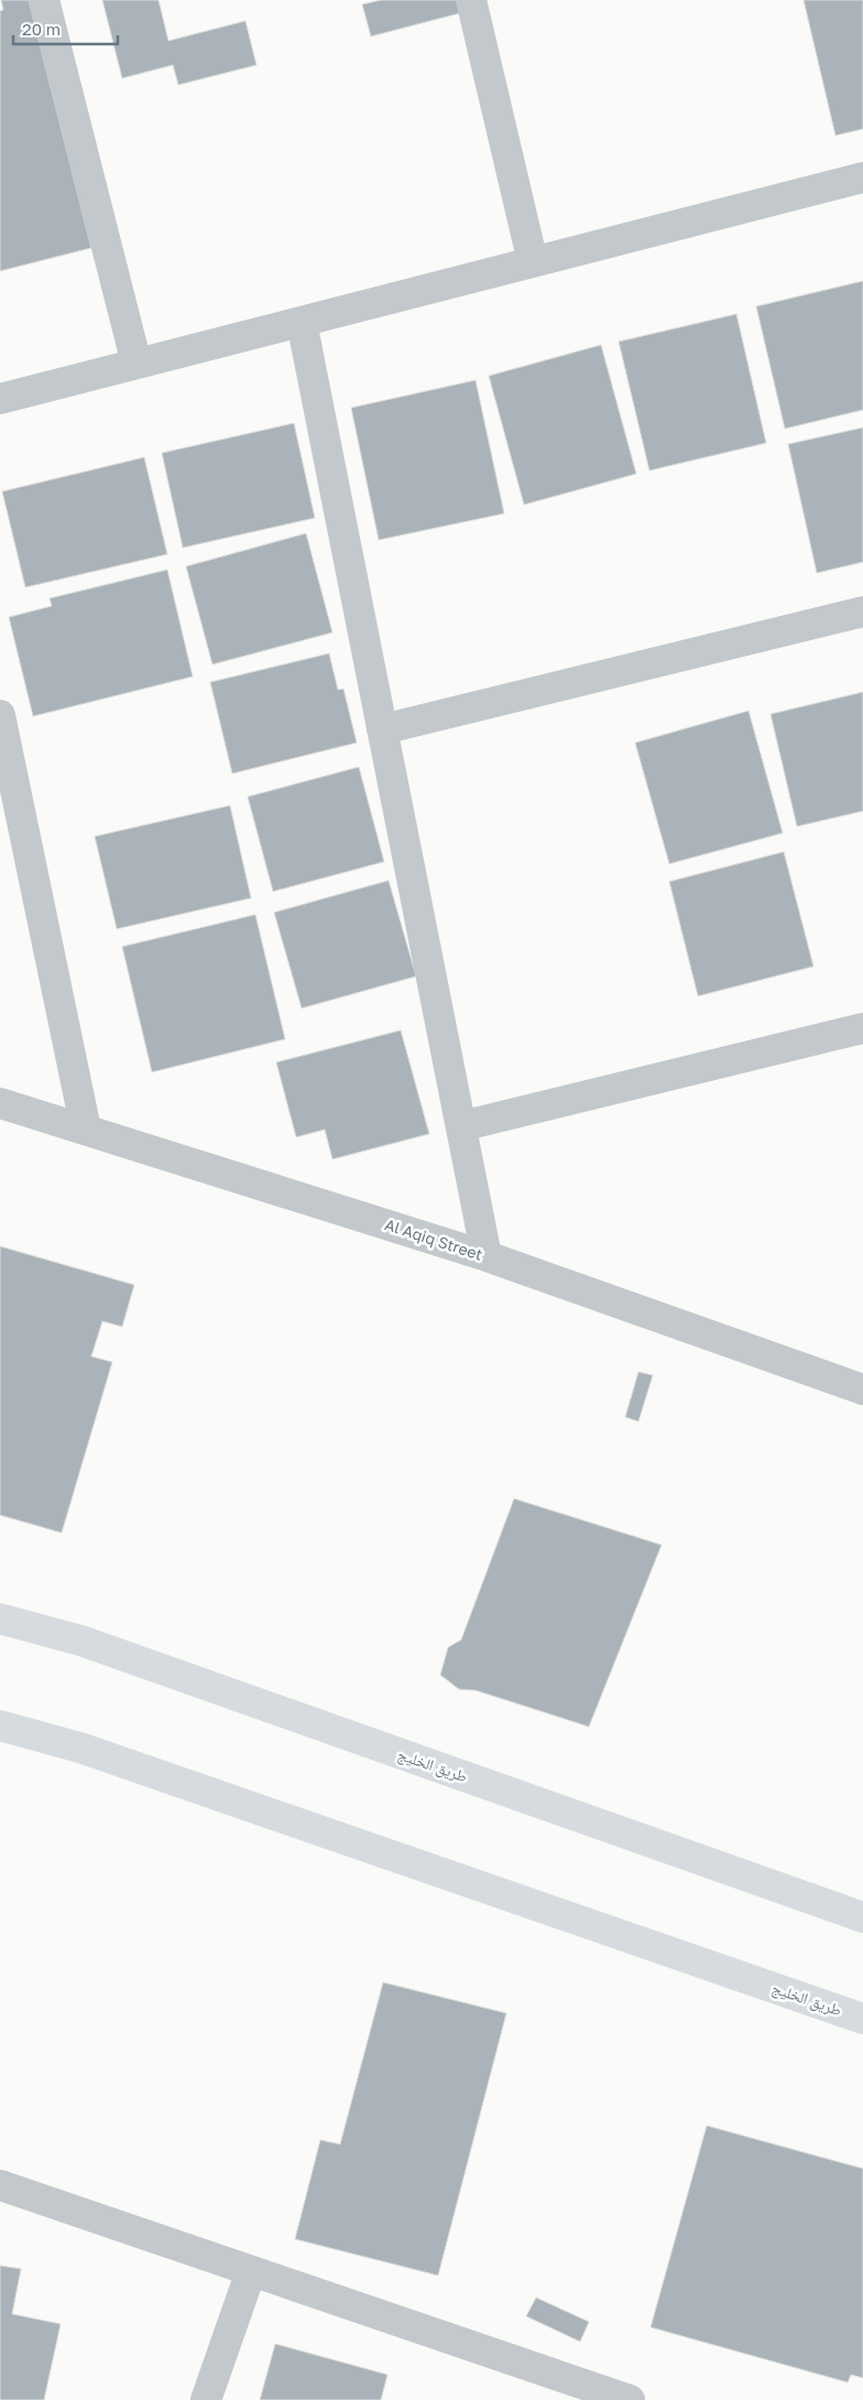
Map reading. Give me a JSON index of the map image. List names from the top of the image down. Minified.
{"streets":{"main road":["طريق الخليج"],"street":["Al Aqiq Street"]},"scale_bar":"20 m"}
